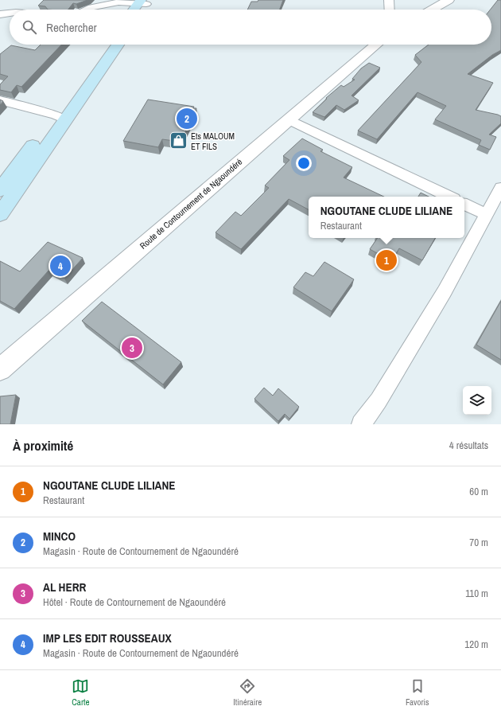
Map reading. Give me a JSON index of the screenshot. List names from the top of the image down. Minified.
{"streets":{"street":["Route de Contournement de Ngaoundéré"]},"places":{"shop":["Ets MALOUM ET FILS"]},"page":{"search":"Rechercher","pins":["2","1","4","3"],"popup":["NGOUTANE CLUDE LILIANE","Restaurant"],"heading":["À proximité","4 résultats"],"list":[{"mark":"1","name":"NGOUTANE CLUDE LILIANE","note":"Restaurant","value":"60 m"},{"mark":"2","name":"MINCO","note":"Magasin · Route de Contournement de Ngaoundéré","value":"70 m"},{"mark":"3","name":"AL HERR","note":"Hôtel · Route de Contournement de Ngaoundéré","value":"110 m"},{"mark":"4","name":"IMP LES EDIT ROUSSEAUX","note":"Magasin · Route de Contournement de Ngaoundéré","value":"120 m"}],"nav":["Carte","Itinéraire","Favoris"]}}
